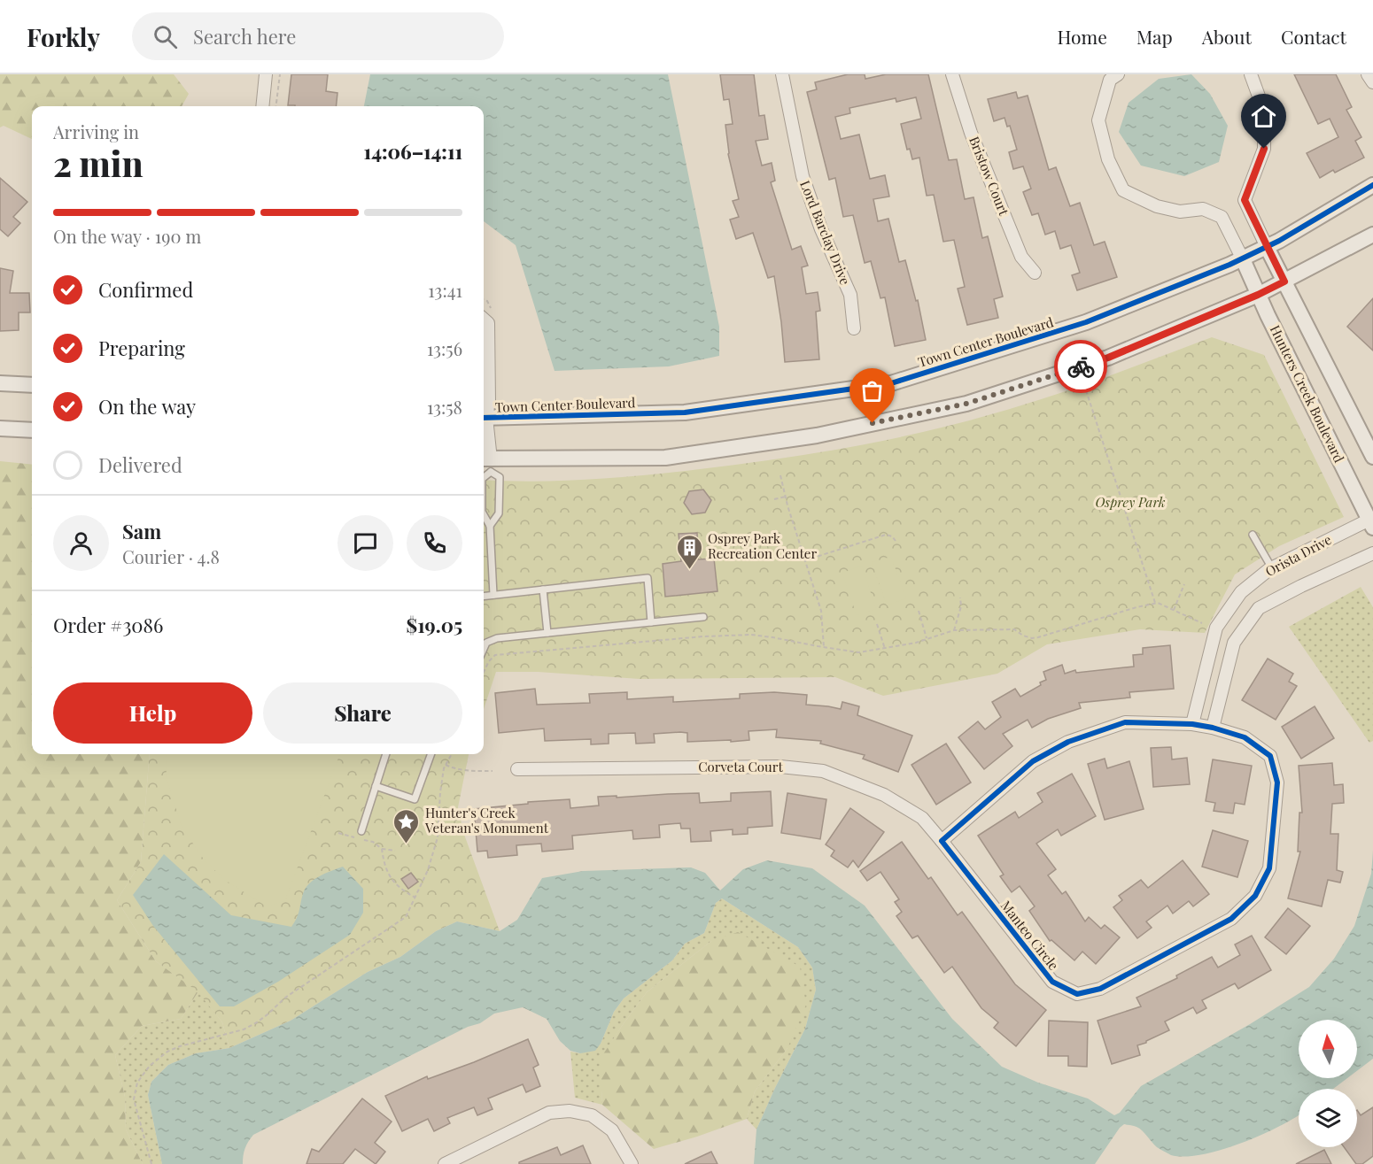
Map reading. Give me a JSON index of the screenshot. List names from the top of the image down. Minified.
{"streets":{"street":["Bristow Court","Lord Barclay Drive","Town Center Boulevard","Hunters Creek Boulevard","Orista Drive","Corveta Court","Manteo Circle"]},"crossings":[["Town Center Boulevard","Hunters Creek Boulevard"],["Hunters Creek Boulevard","Orista Drive"],["Orista Drive","Manteo Circle"],["Corveta Court","Manteo Circle"]],"parks":["Osprey Park"],"places":{"building":["Osprey Park Recreation Center"],"place":["Hunter's Creek Veteran's Monument"]},"north":"top","page":{"header":"Forkly","search":"Search here","nav":["Home","Map","About","Contact"],"heading":["2 min","Arriving in","14:06–14:11"],"panel":["Sam","Courier · 4.8","Order #3086","$19.05"],"bar":"On the way · 190 m","list":[["Confirmed","13:41"],["Preparing","13:56"],["On the way","13:58"],"Delivered"],"buttons":["Help","Share"]}}
